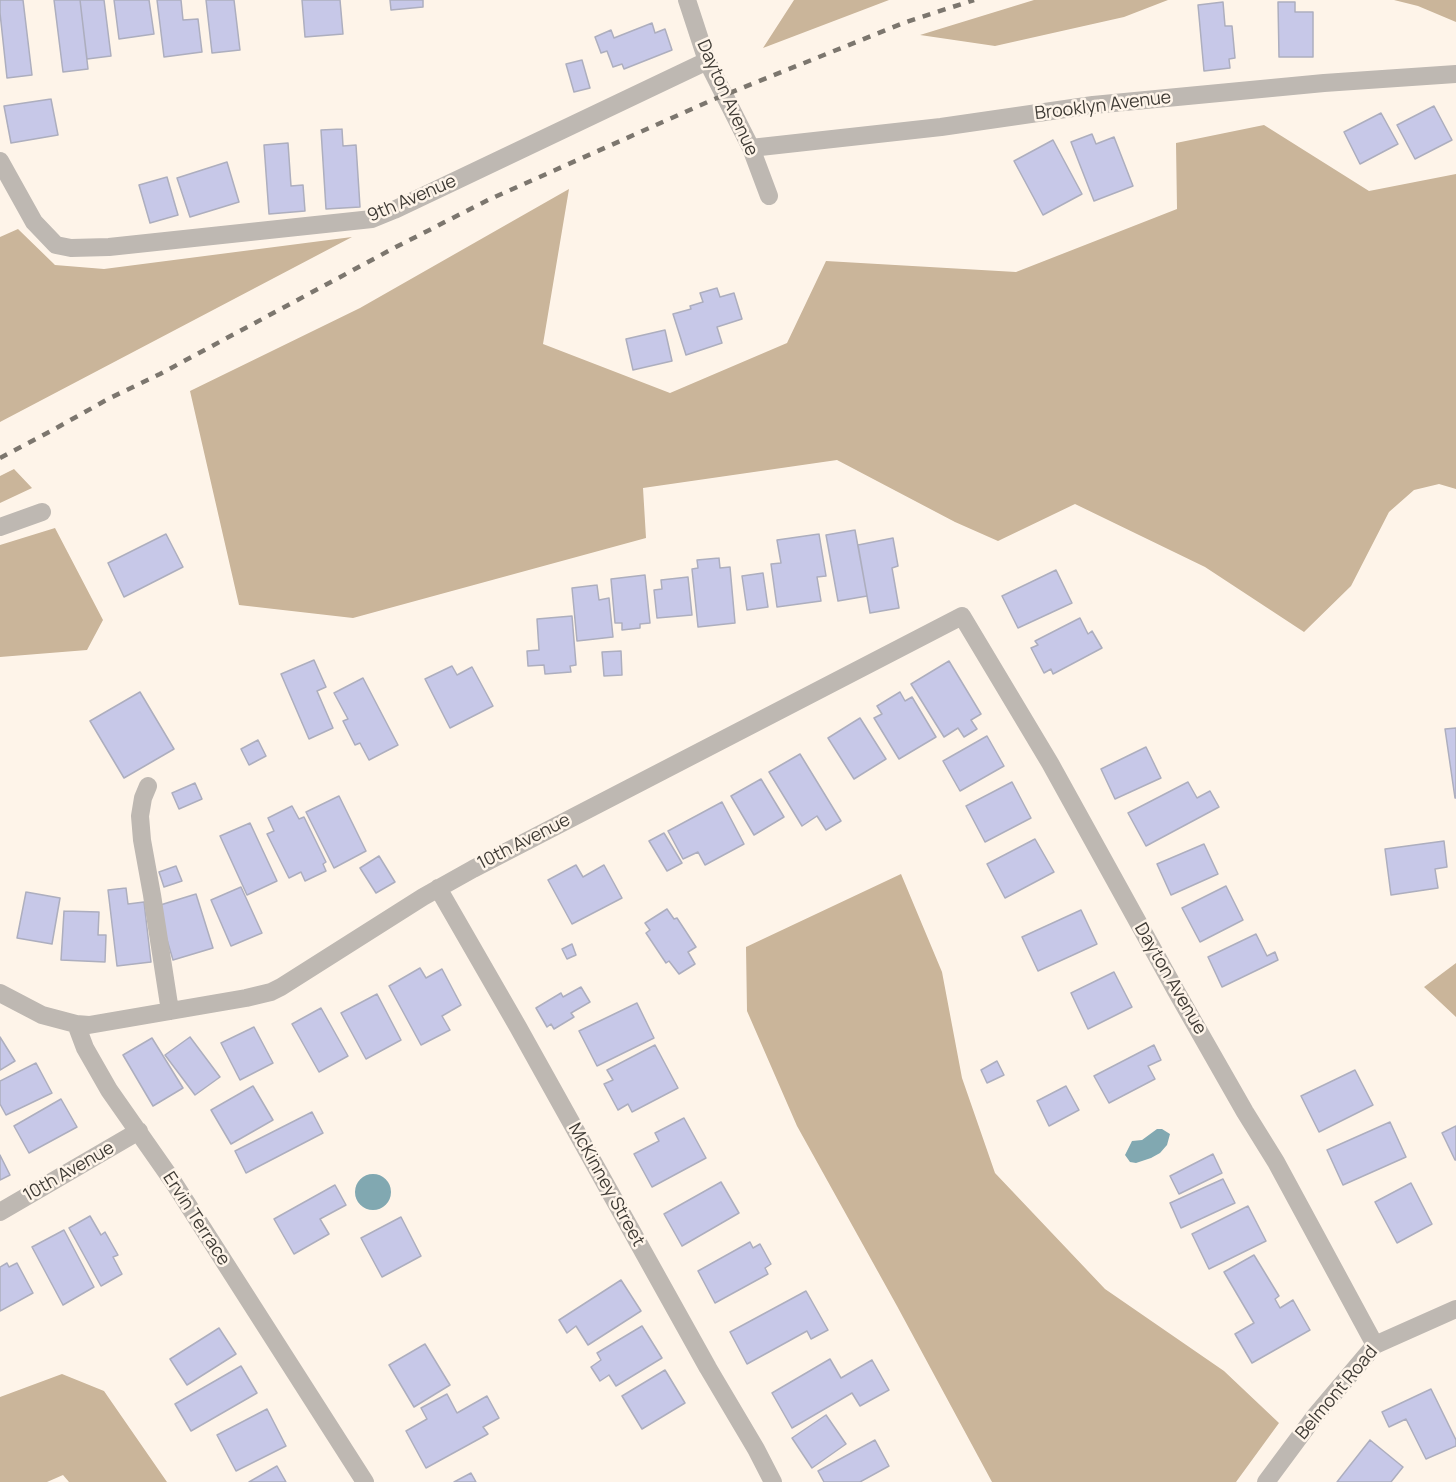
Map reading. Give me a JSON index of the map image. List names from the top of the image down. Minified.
{"streets":{"street":["Dayton Avenue","Brooklyn Avenue","9th Avenue","10th Avenue","McKinney Street","Ervin Terrace","Belmont Road"]},"crossings":[["Dayton Avenue","Brooklyn Avenue"],["Dayton Avenue","9th Avenue"],["Dayton Avenue","10th Avenue"],["Dayton Avenue","Belmont Road"],["10th Avenue","McKinney Street"],["10th Avenue","Ervin Terrace"]]}
